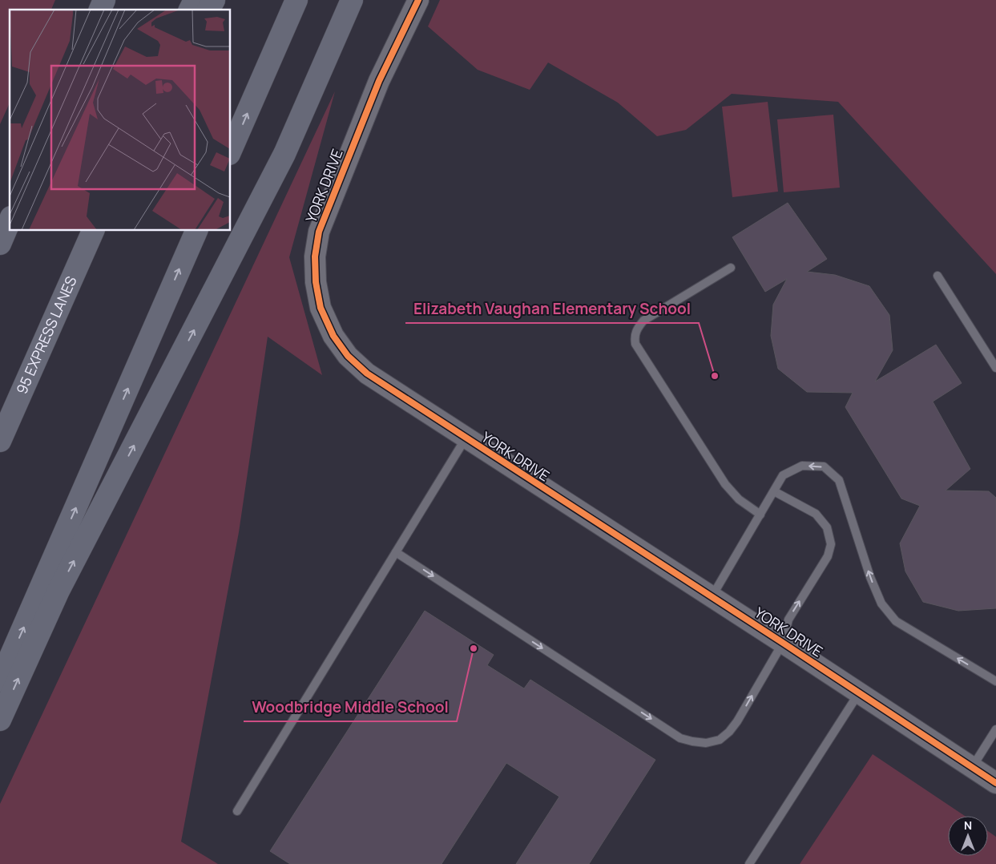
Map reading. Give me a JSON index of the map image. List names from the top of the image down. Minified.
{"streets":{"highway":["95 EXPRESS LANES"],"street":["YORK DRIVE"]},"places":["Elizabeth Vaughan Elementary School","Woodbridge Middle School"],"north":"top"}
